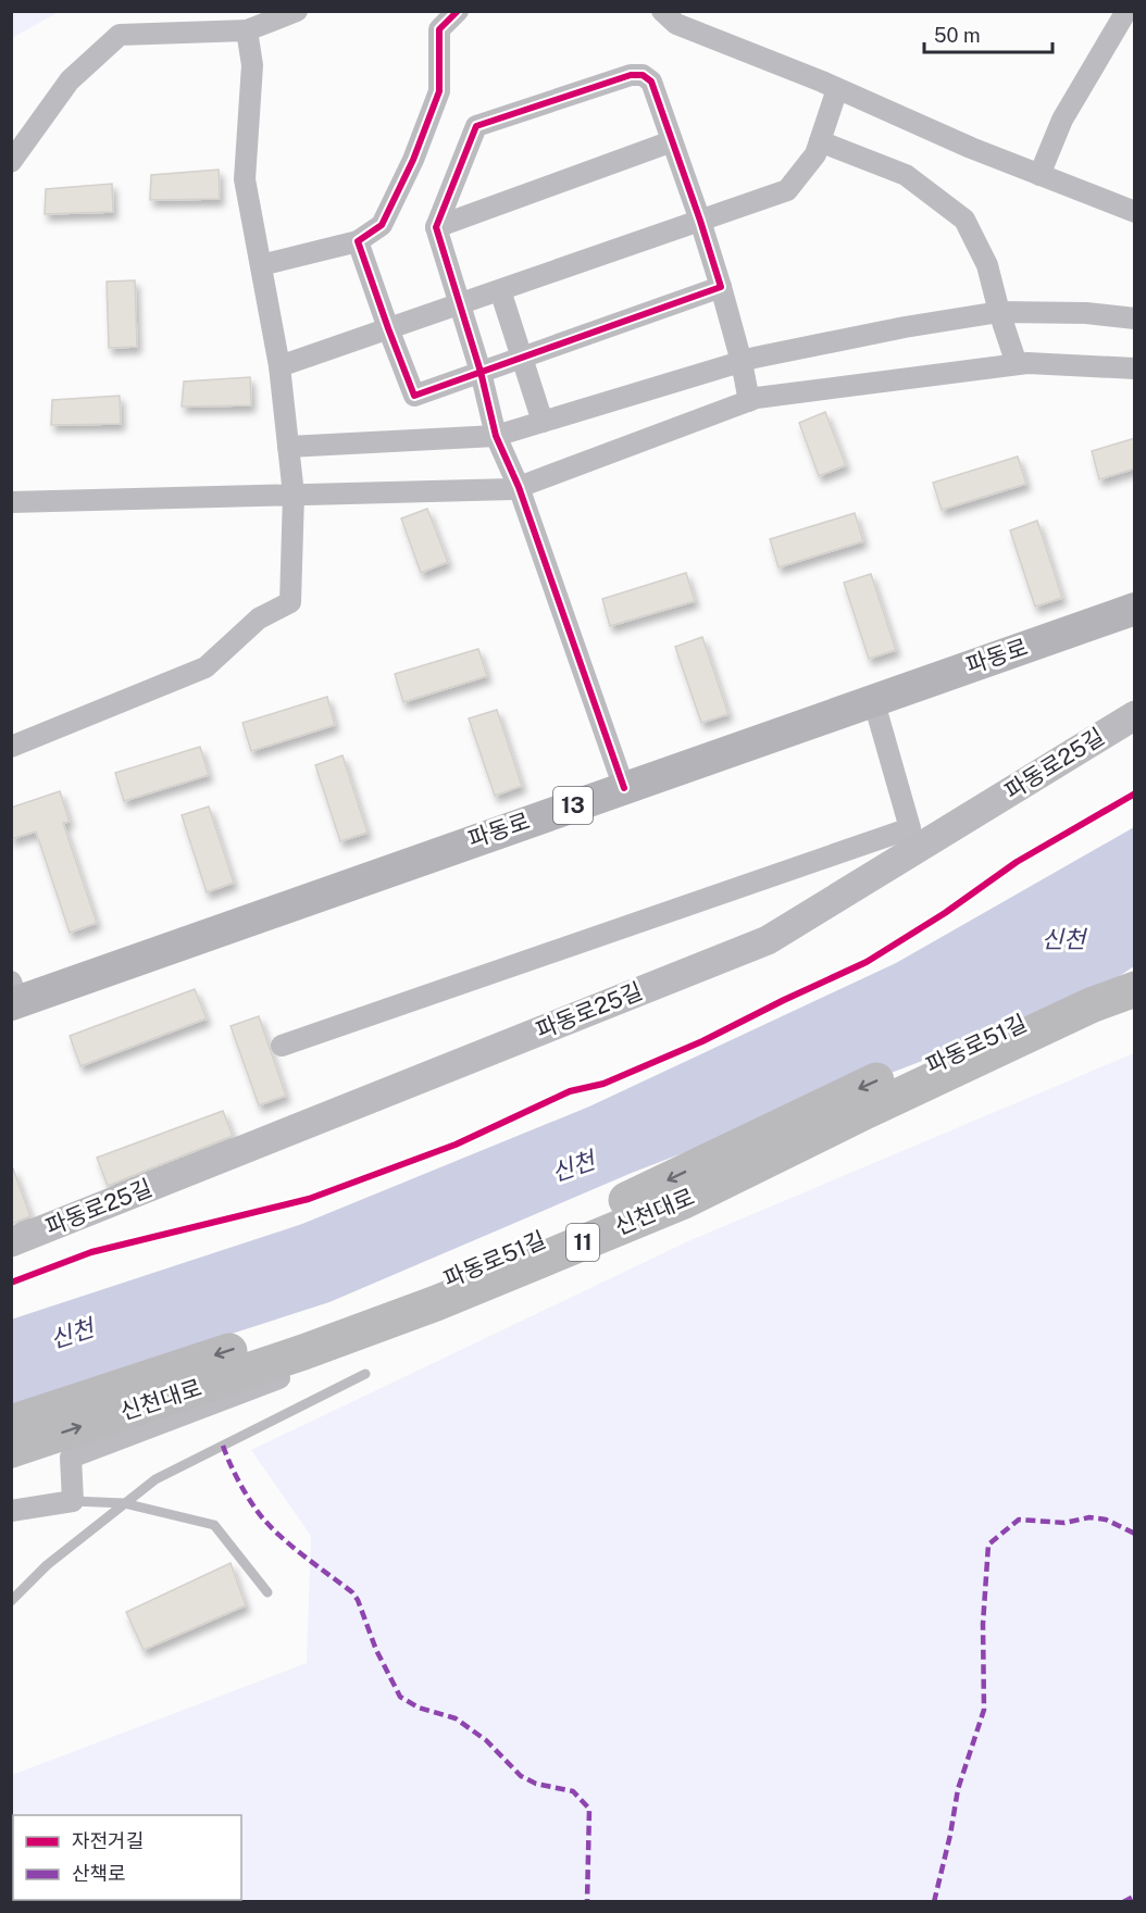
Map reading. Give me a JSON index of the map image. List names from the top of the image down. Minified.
{"streets":{"highway":["신천대로","11"],"main road":["파동로","13"],"street":["파동로25길","파동로51길"]},"water":["신천"],"legend":["자전거길","산책로"],"scale_bar":"50 m"}
